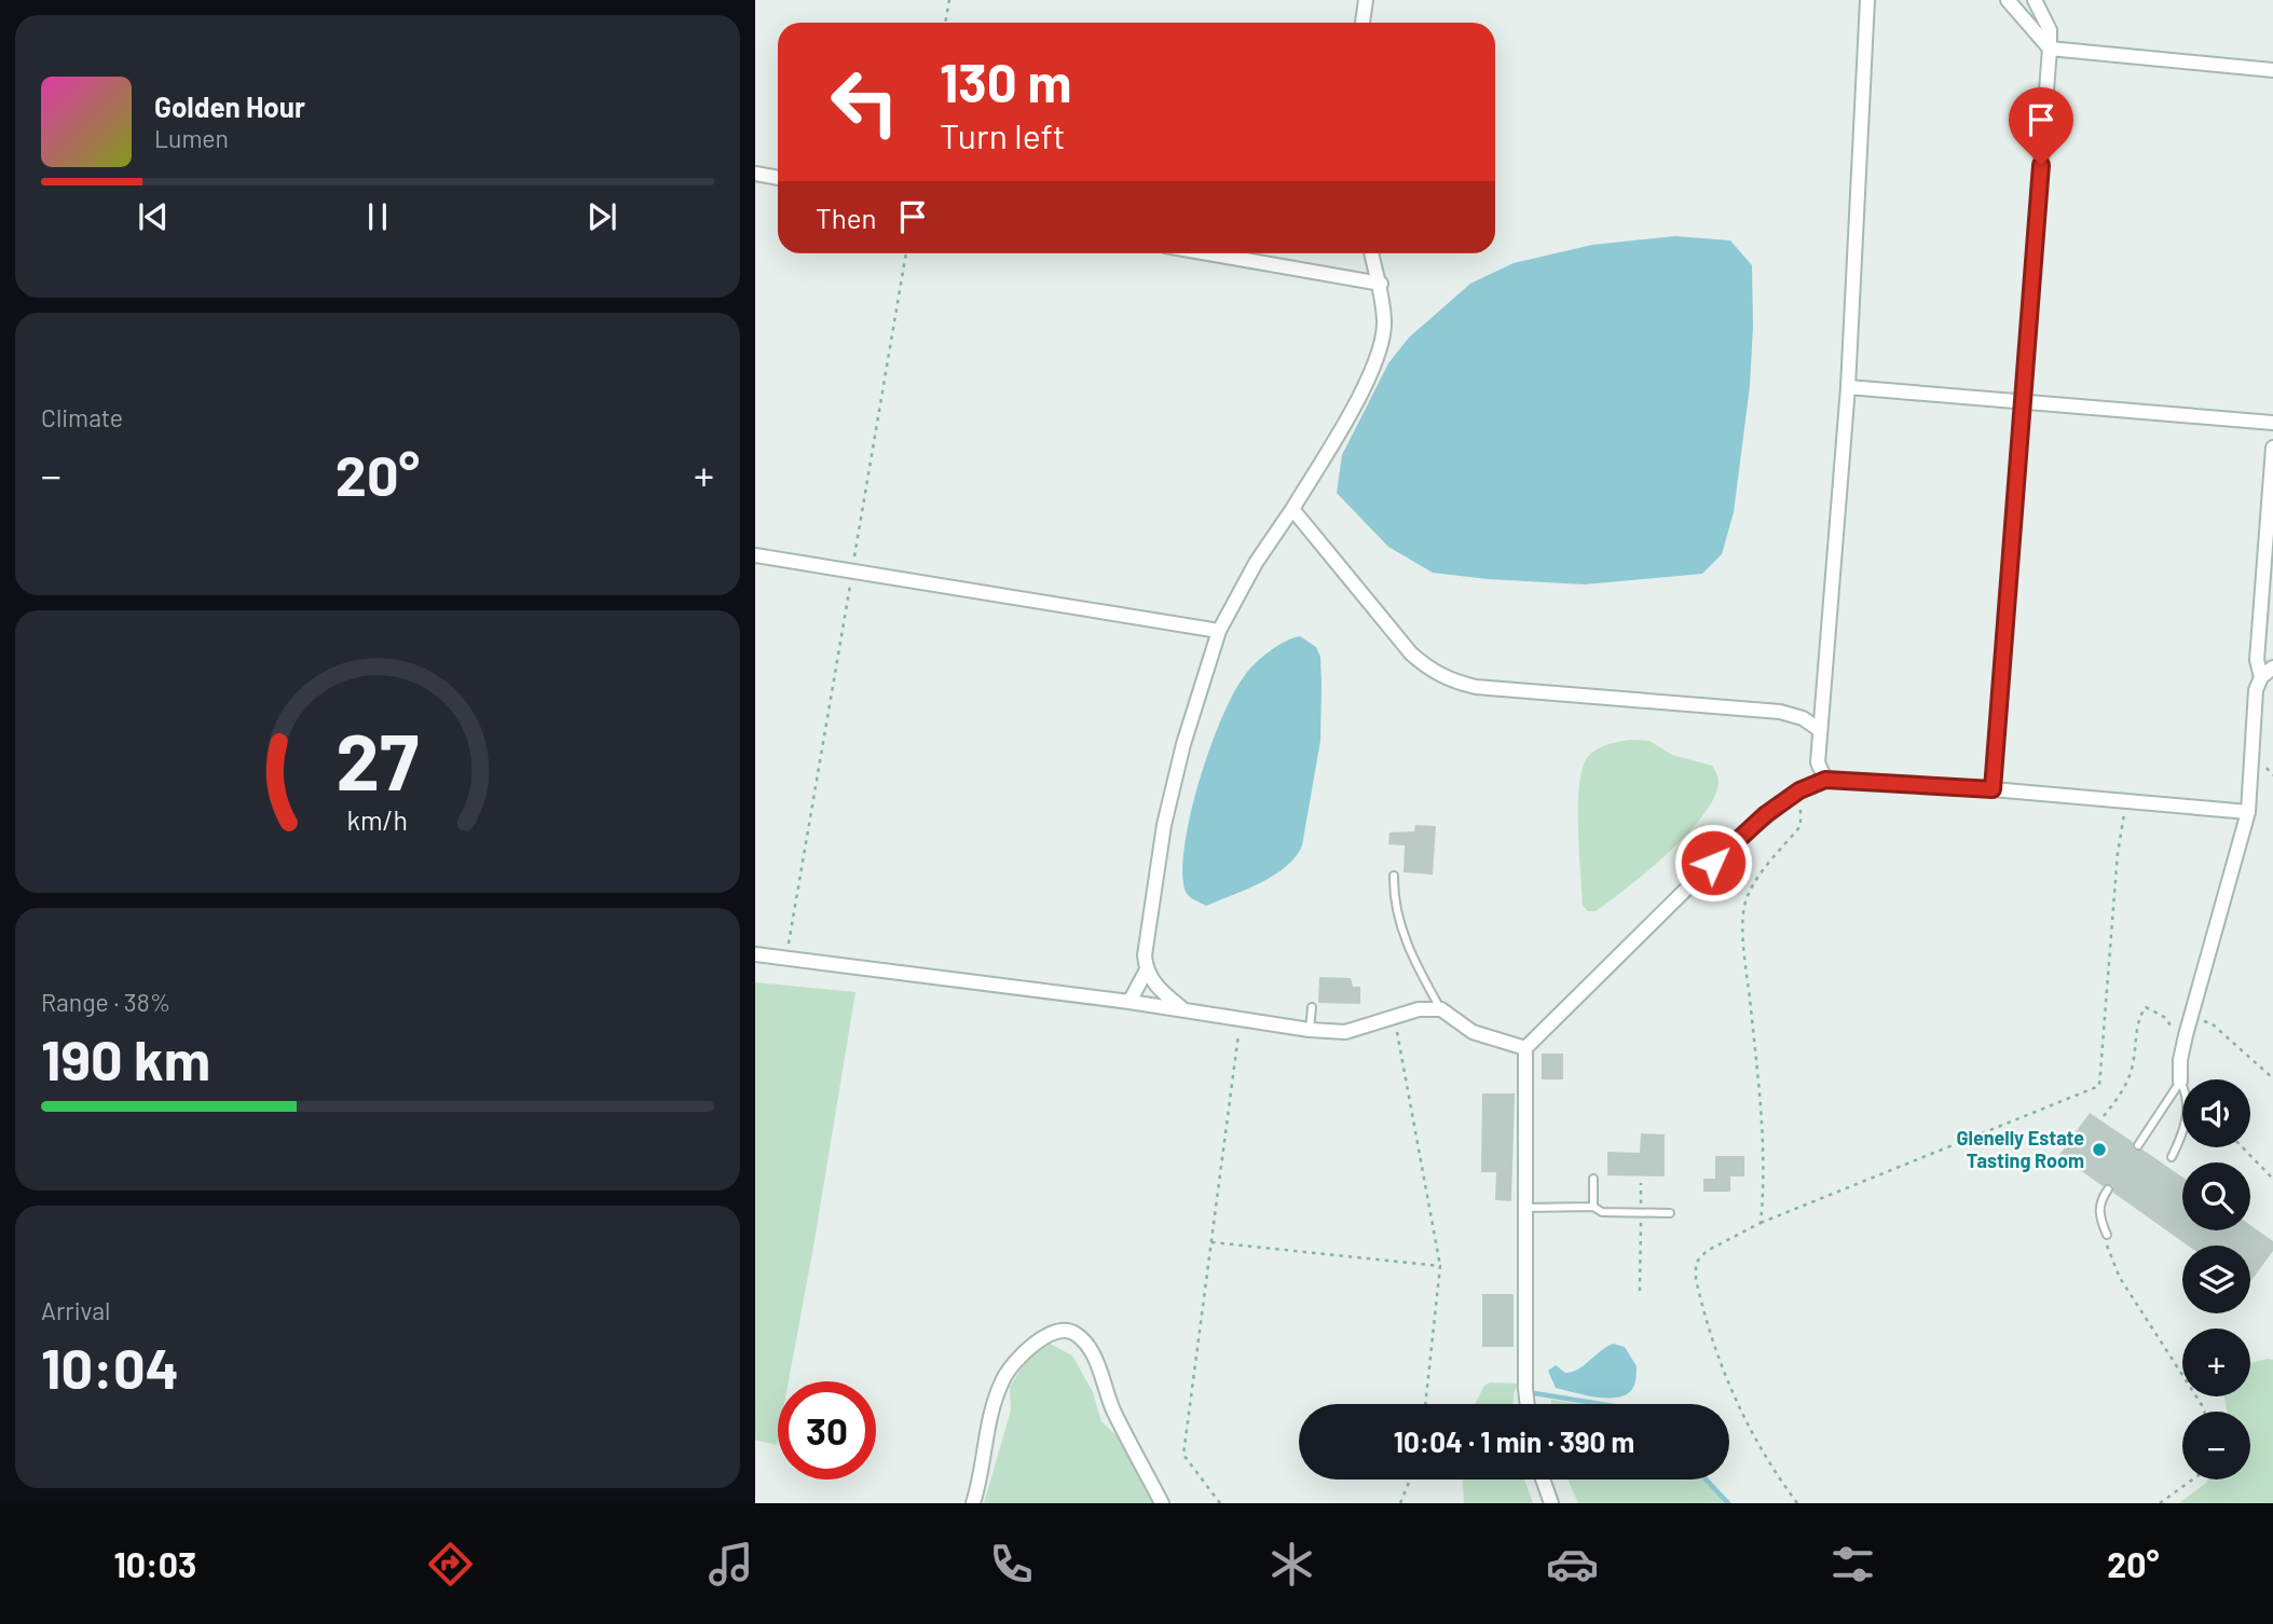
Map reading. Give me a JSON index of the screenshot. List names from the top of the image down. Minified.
{"places":["Glenelly Estate Tasting Room"],"page":{"turn":["130 m","Turn left"],"song":["Golden Hour","Lumen"],"then":"Then","tile":["Climate",["Range · 38%","190 km"],["Arrival","10:04"]],"heat":["−","20°","+"],"map_buttons":["+","−"],"limit":"30","trip":"10:04 · 1 min · 390 m","tabs":["10:03","20°"],"gauge":["27","km/h"]}}
